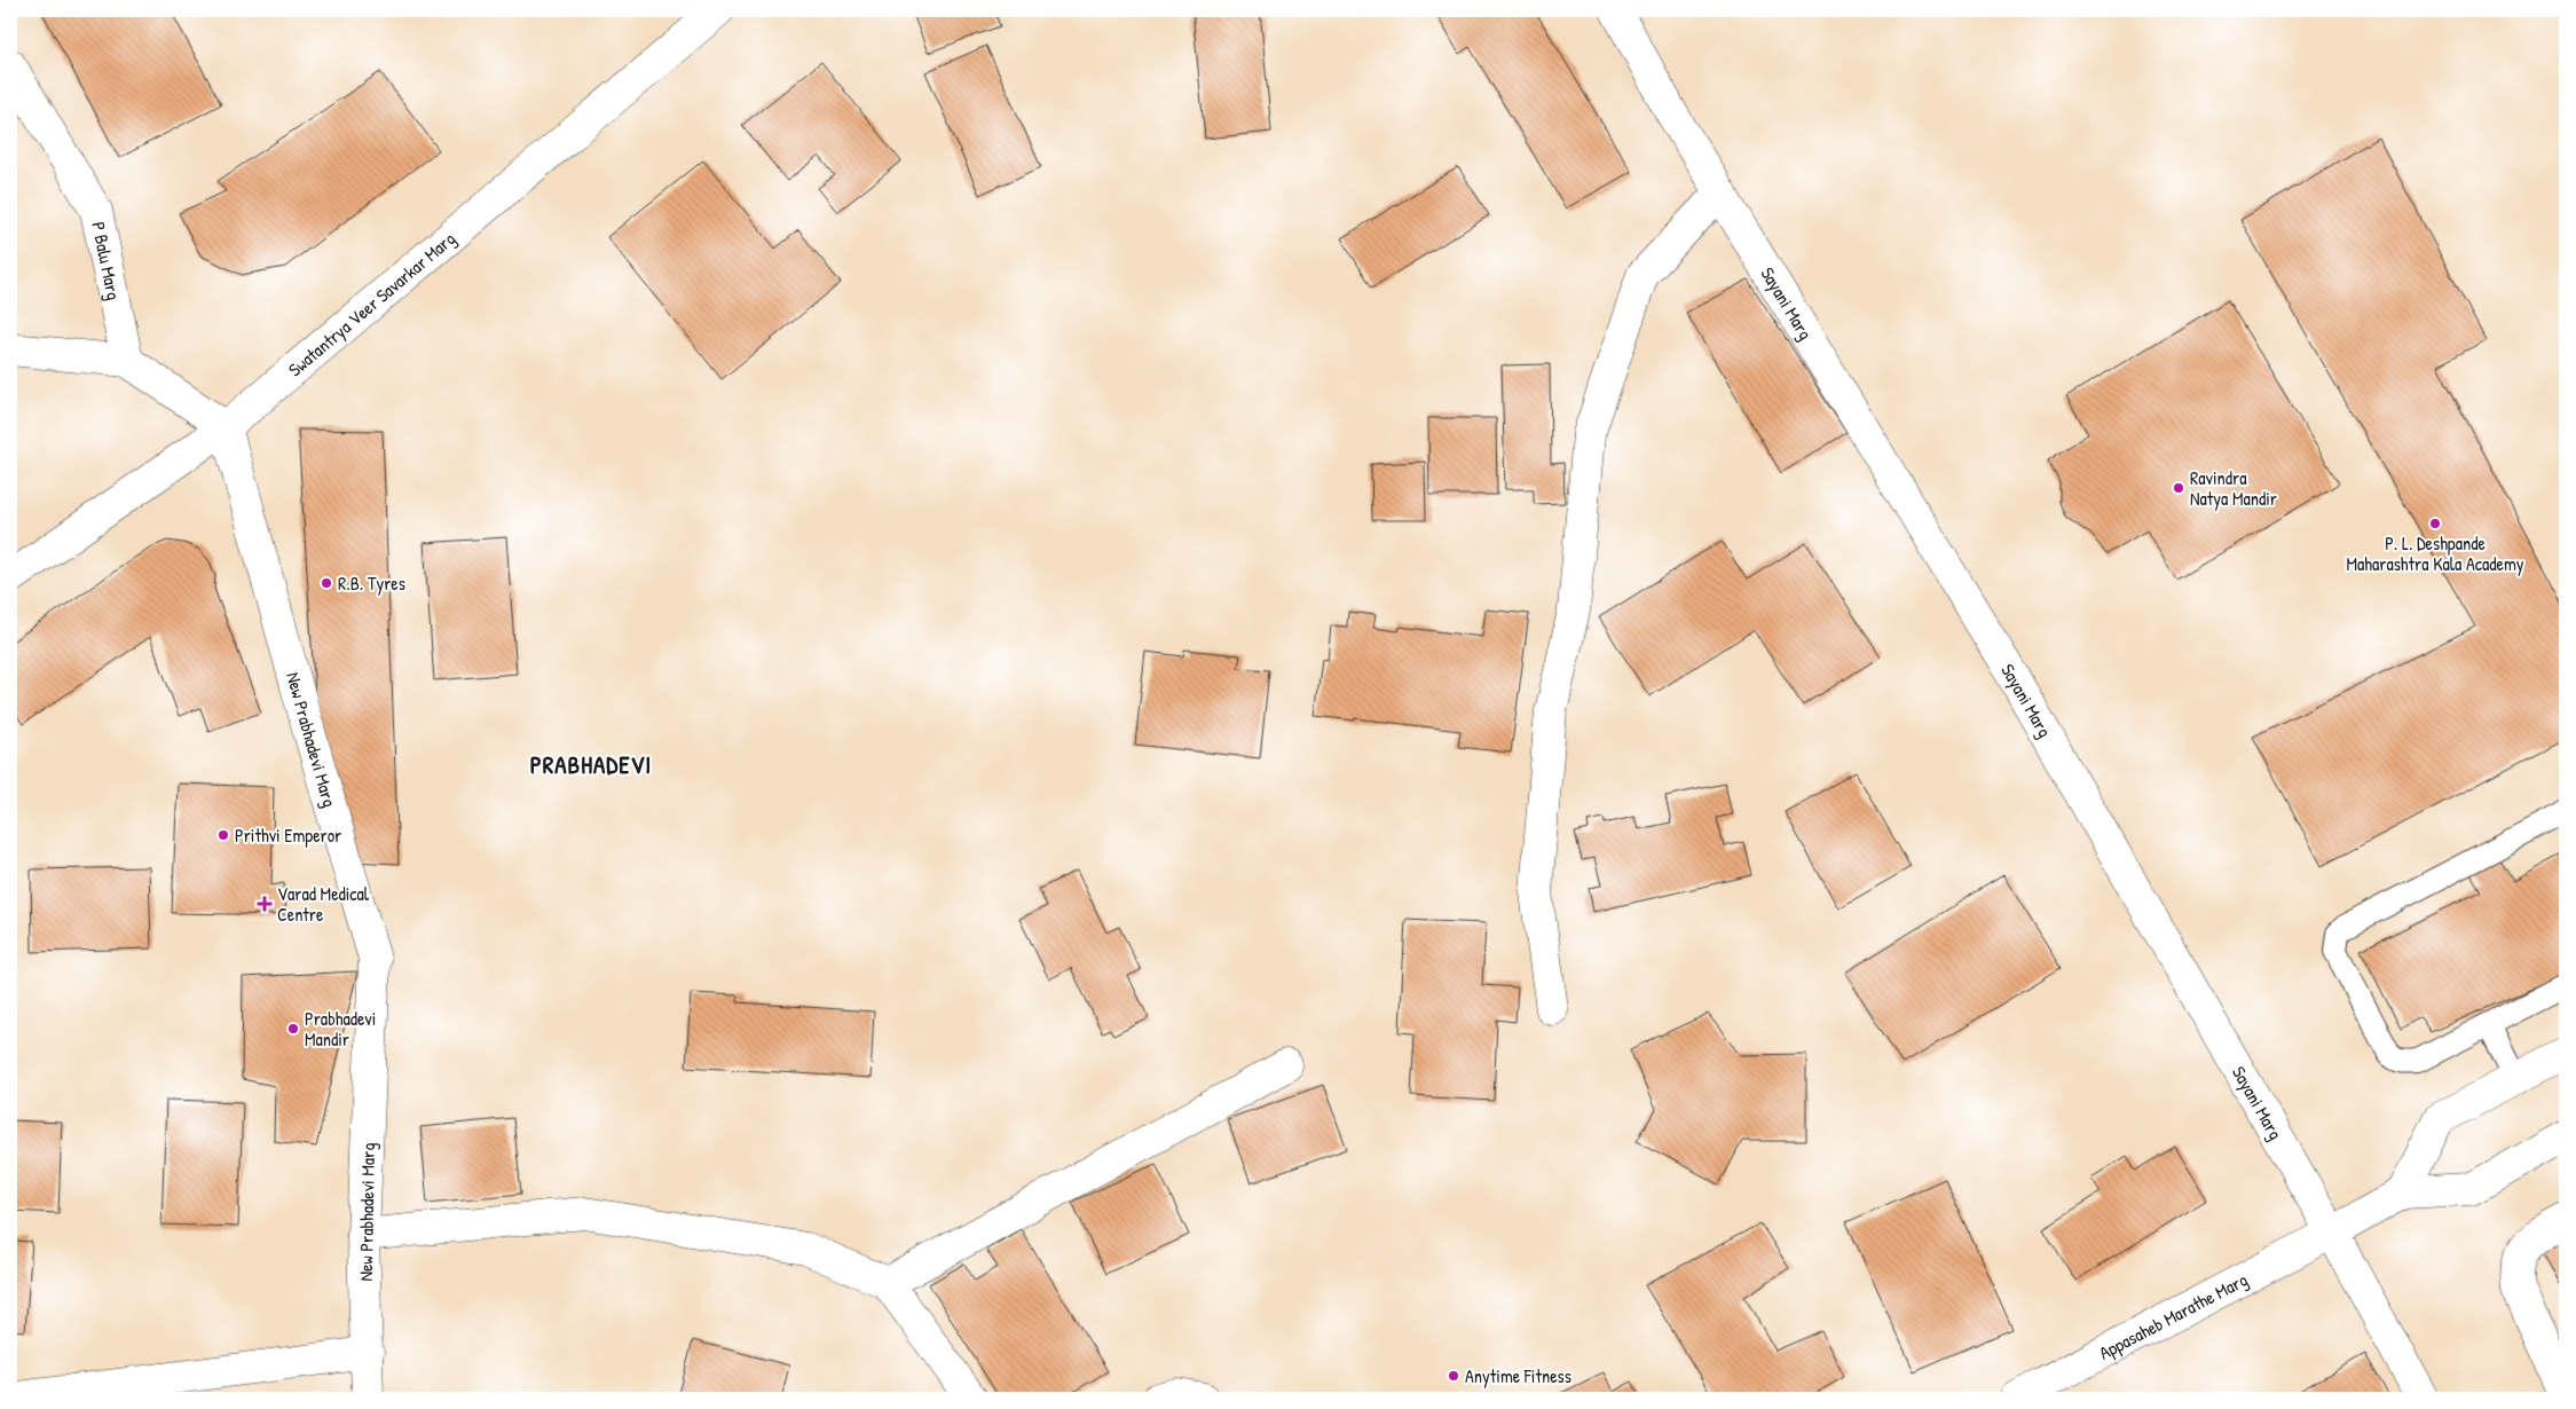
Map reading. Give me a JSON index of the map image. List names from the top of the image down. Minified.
{"streets":{"street":["P Balu Marg","Swatantrya Veer Savarkar Marg","Sayani Marg","New Prabhadevi Marg","Appasaheb Marathe Marg"]},"crossings":[["Swatantrya Veer Savarkar Marg","New Prabhadevi Marg"],["Sayani Marg","Appasaheb Marathe Marg"]],"districts":["PRABHADEVI"],"places":{"other":["Ravindra Natya Mandir","P. L. Deshpande Maharashtra Kala Academy","R.B. Tyres","Prithvi Emperor","Prabhadevi Mandir","Anytime Fitness"],"health":["Varad Medical Centre"]}}
